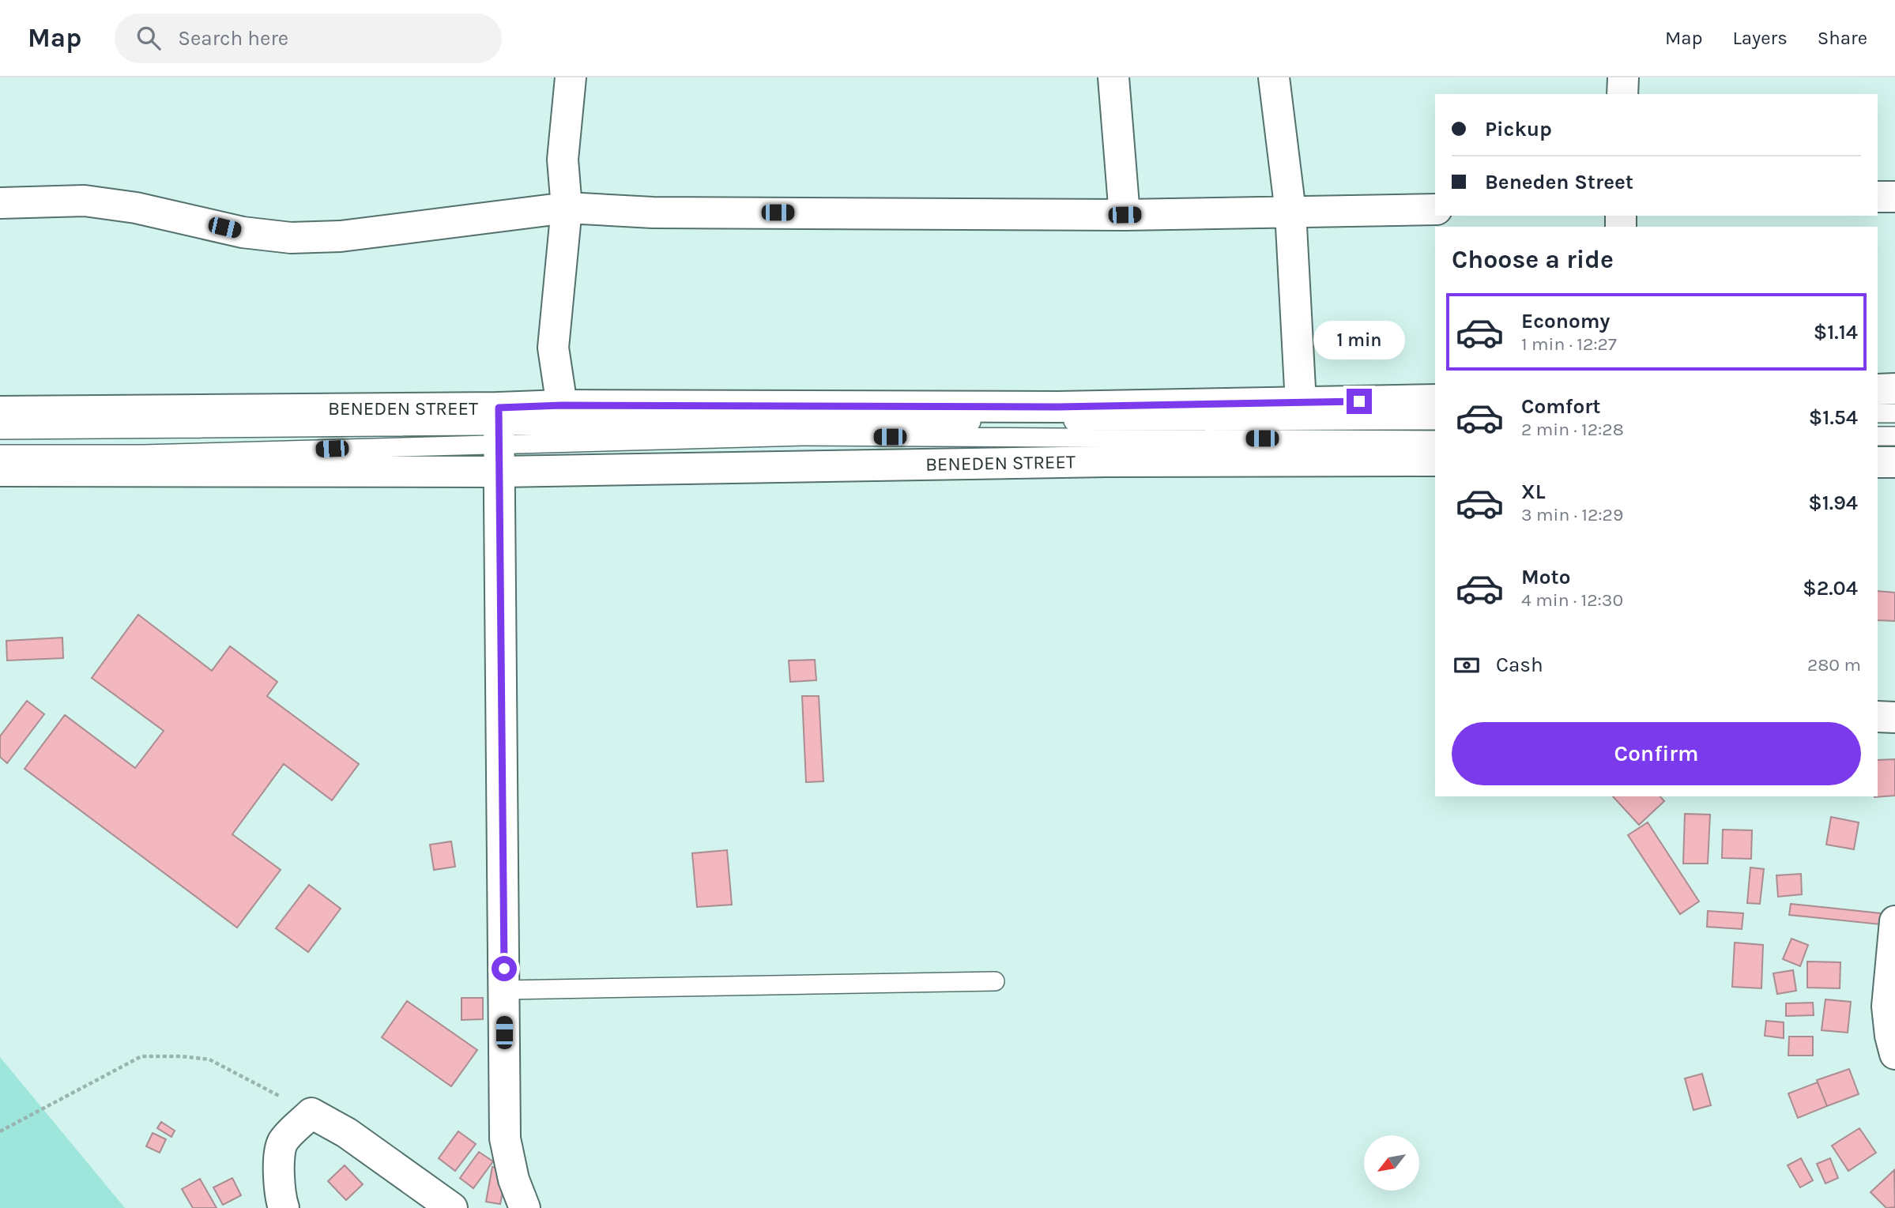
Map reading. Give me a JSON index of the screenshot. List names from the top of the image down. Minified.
{"streets":{"street":["BENEDEN STREET"]},"north":"bottom left","page":{"header":"Map","search":"Search here","nav":["Map","Layers","Share"],"banner":["Pickup","Beneden Street"],"heading":"Choose a ride","list":[{"name":"Economy","note":"1 min · 12:27","value":"$1.14"},{"name":"Comfort","note":"2 min · 12:28","value":"$1.54"},{"name":"XL","note":"3 min · 12:29","value":"$1.94"},{"name":"Moto","note":"4 min · 12:30","value":"$2.04"}],"bubble":"1 min","pay":["Cash","280 m"],"buttons":"Confirm"}}
